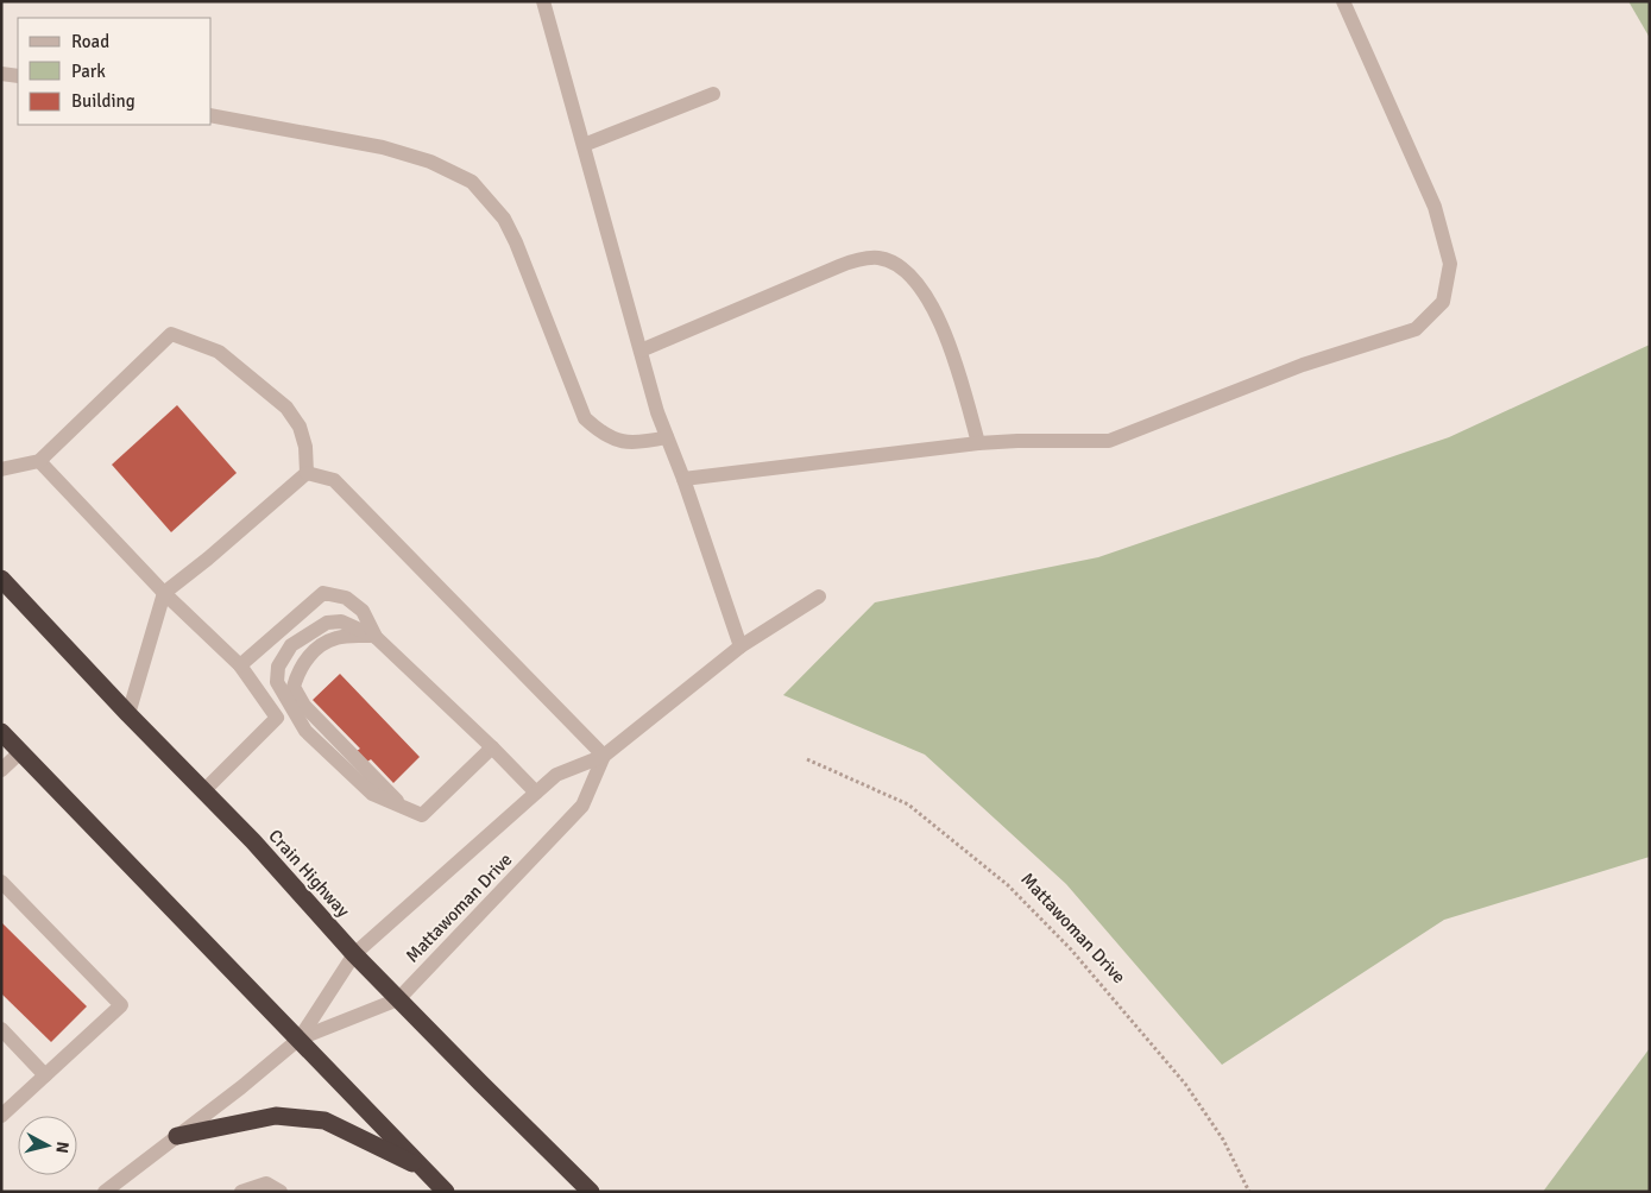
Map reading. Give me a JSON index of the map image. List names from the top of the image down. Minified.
{"streets":{"highway":["Crain Highway"],"street":["Mattawoman Drive"]},"crossings":[["Crain Highway","Mattawoman Drive"]],"legend":["Road","Park","Building"],"north":"right"}
